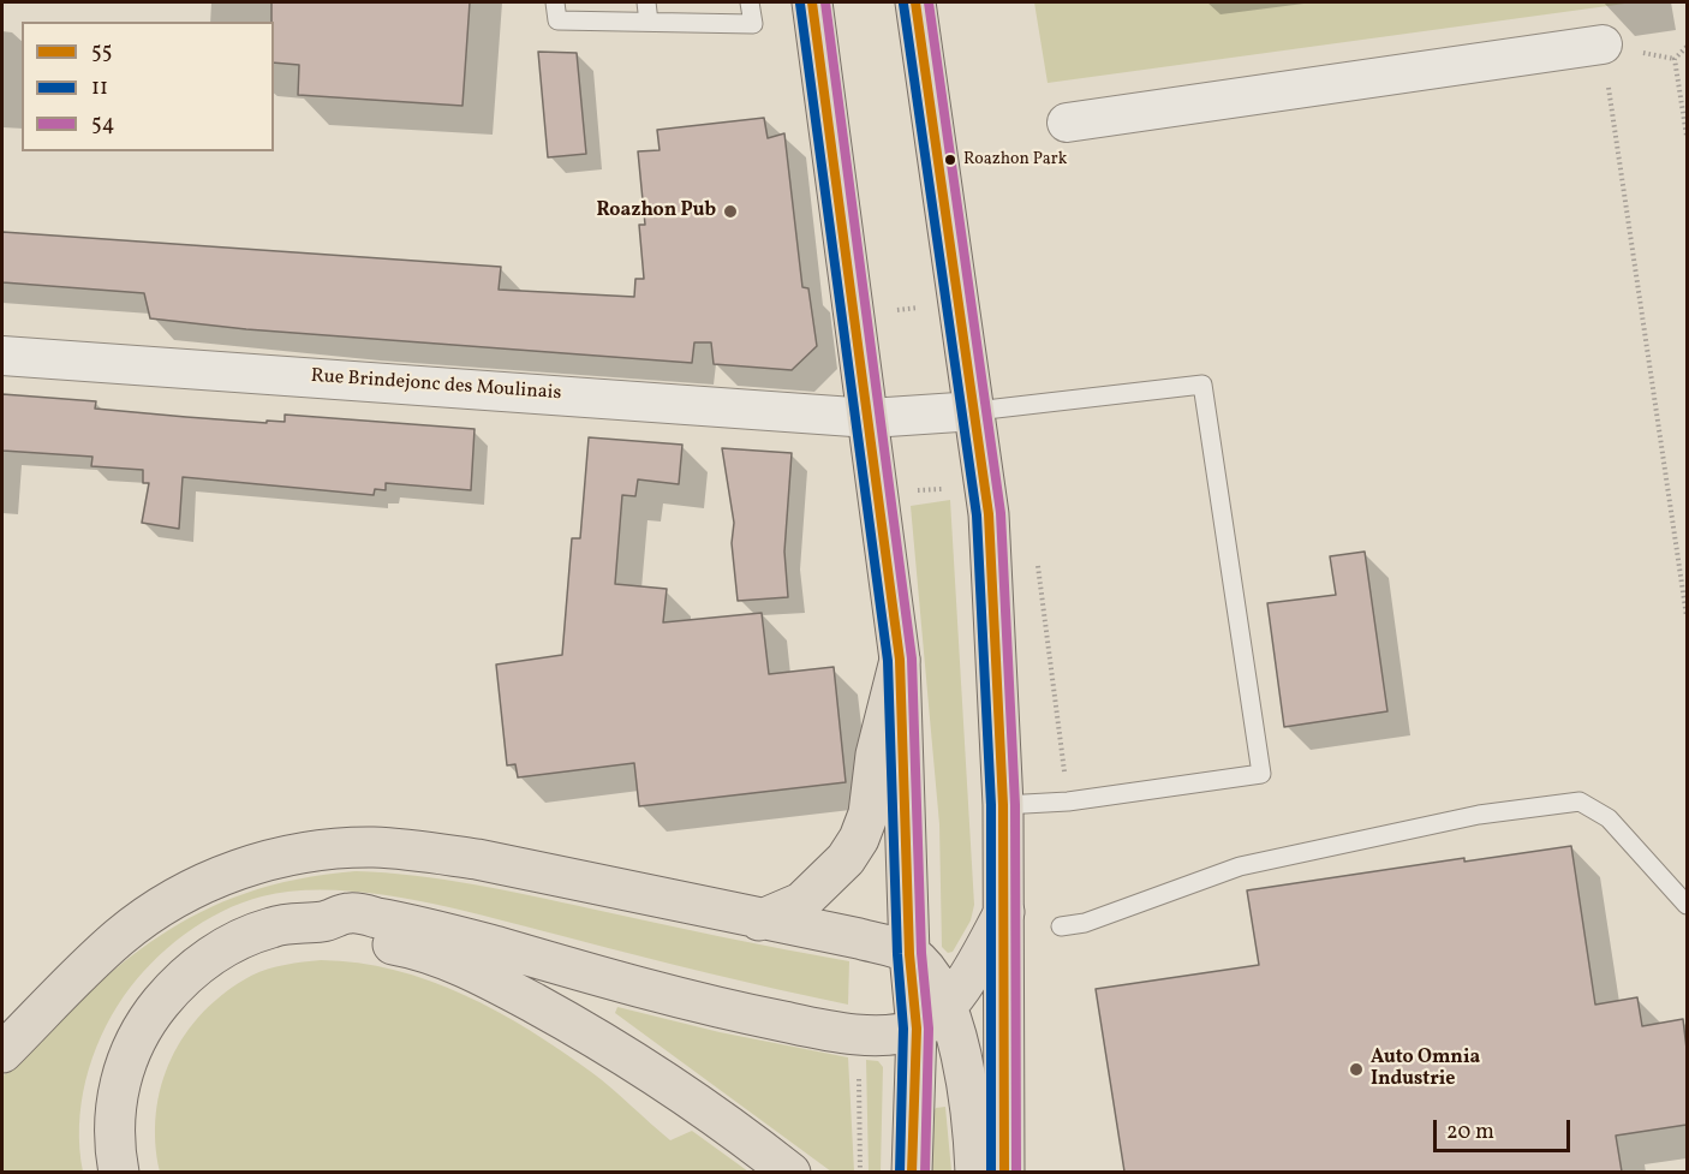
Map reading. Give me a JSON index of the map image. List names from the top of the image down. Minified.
{"streets":{"street":["Rue Brindejonc des Moulinais"]},"places":["Roazhon Park","Roazhon Pub","Auto Omnia Industrie"],"lines":["transit line 55","transit line 54","transit line 11"],"legend":["55","11","54"],"scale_bar":"20 m"}
